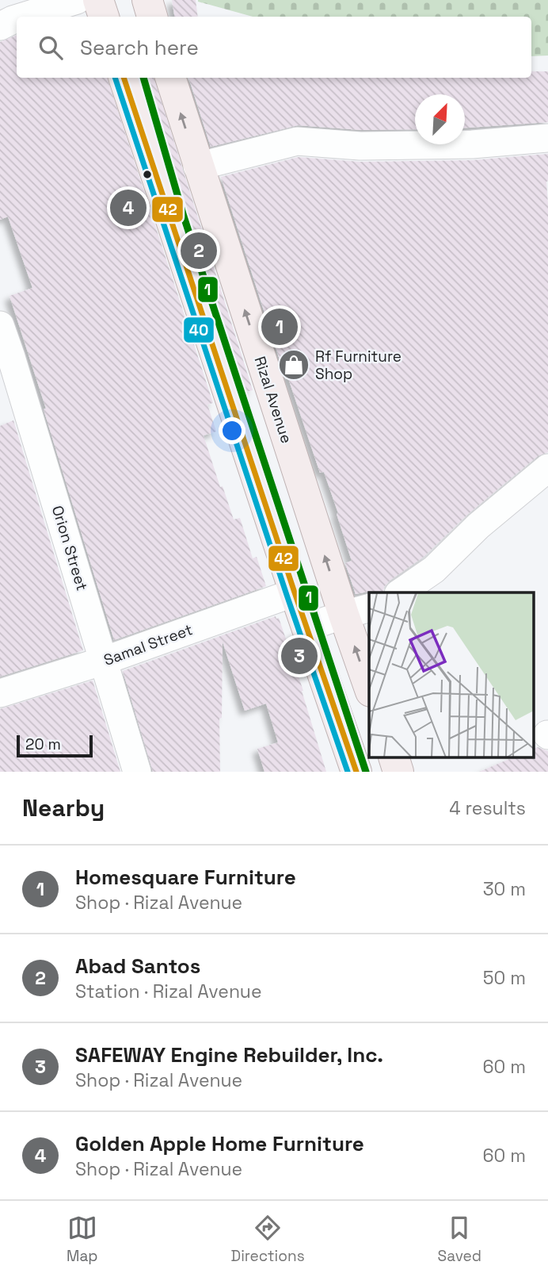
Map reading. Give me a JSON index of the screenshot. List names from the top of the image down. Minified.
{"streets":{"main road":["Rizal Avenue"],"street":["Orion Street","Samal Street"]},"crossings":[["Orion Street","Samal Street"]],"places":{"shop":["Rf Furniture Shop"]},"lines":["transit line 1","transit line 42","transit line 40"],"scale_bar":"20 m","north":"top right","page":{"search":"Search here","pins":["4","2","1","3"],"scale":"20 m","heading":["Nearby","4 results"],"list":[{"mark":"1","name":"Homesquare Furniture","note":"Shop · Rizal Avenue","value":"30 m"},{"mark":"2","name":"Abad Santos","note":"Station · Rizal Avenue","value":"50 m"},{"mark":"3","name":"SAFEWAY Engine Rebuilder, Inc.","note":"Shop · Rizal Avenue","value":"60 m"},{"mark":"4","name":"Golden Apple Home Furniture","note":"Shop · Rizal Avenue","value":"60 m"}],"nav":["Map","Directions","Saved"]}}
